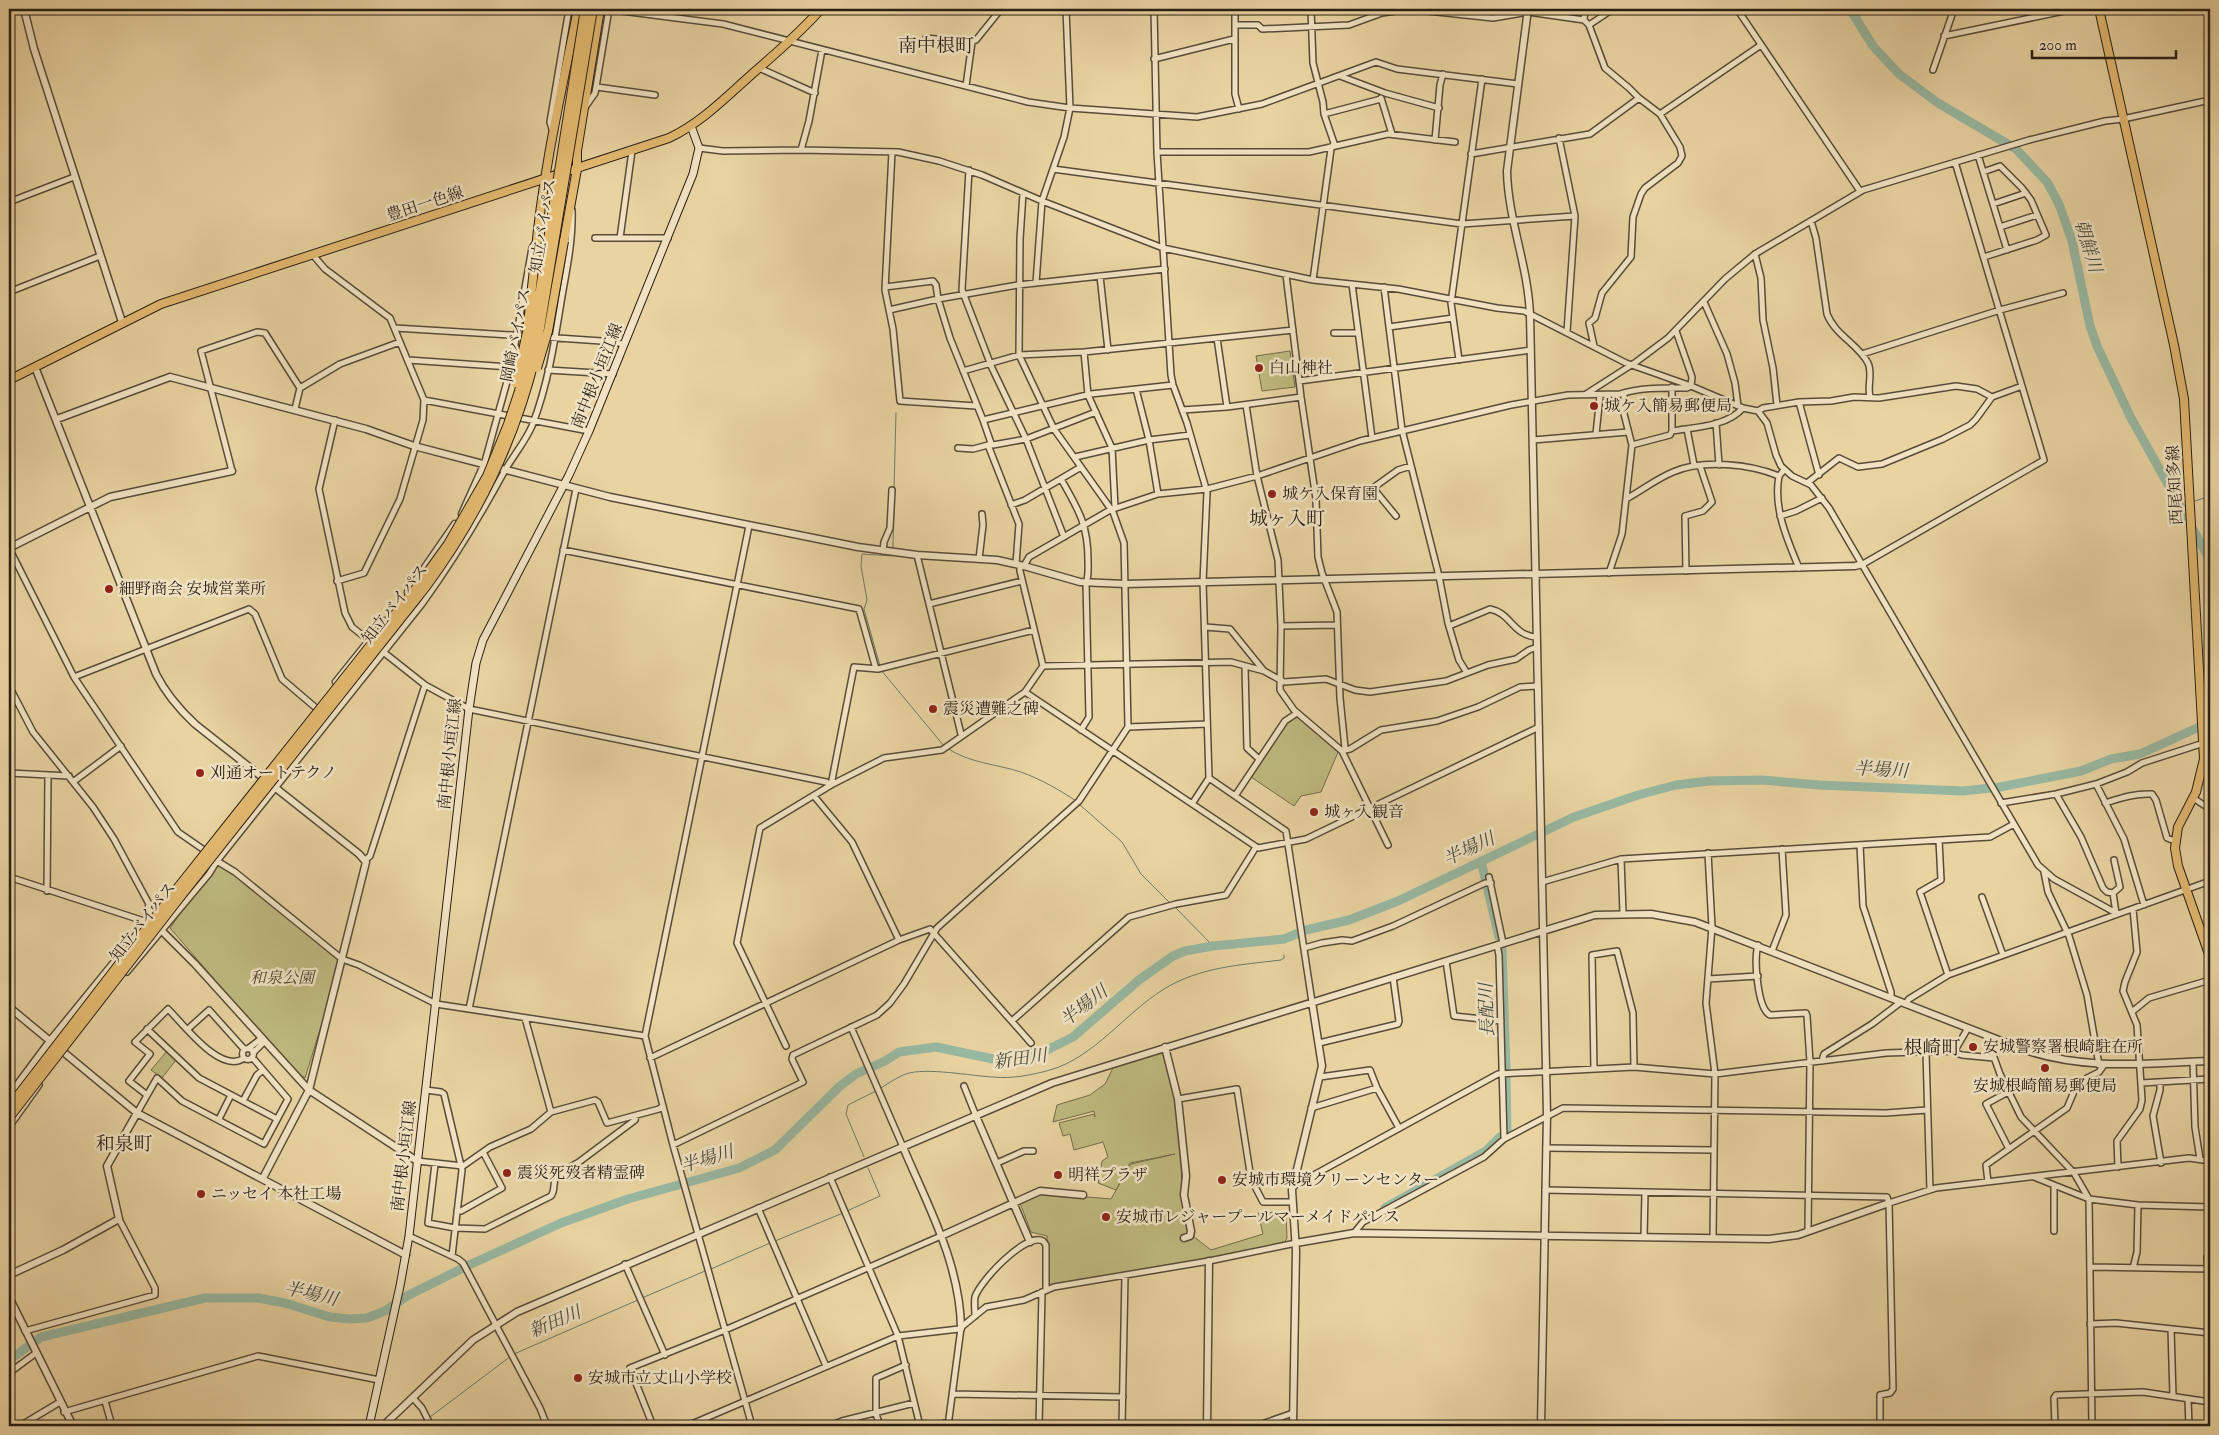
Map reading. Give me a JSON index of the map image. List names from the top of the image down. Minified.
{"streets":{"main road":["豊田一色線","知立バイパス","岡崎バイパス","南中根小垣江線","西尾知多線"]},"crossings":[["知立バイパス","岡崎バイパス"]],"districts":["南中根町","城ヶ入町","根崎町","和泉町"],"water":["朝鮮川","半場川","長配川","新田川"],"parks":["和泉公園"],"places":["白山神社","城ケ入簡易郵便局","城ケ入保育園","細野商会 安城営業所","震災遭難之碑","刈通オートテクノ","城ヶ入観音","安城警察署根崎駐在所","安城根崎簡易郵便局","震災死歿者精霊碑","明祥プラザ","安城市環境クリーンセンター","ニッセイ 本社工場","安城市レジャープールマーメイドパレス","安城市立丈山小学校"],"scale_bar":"200 m"}
